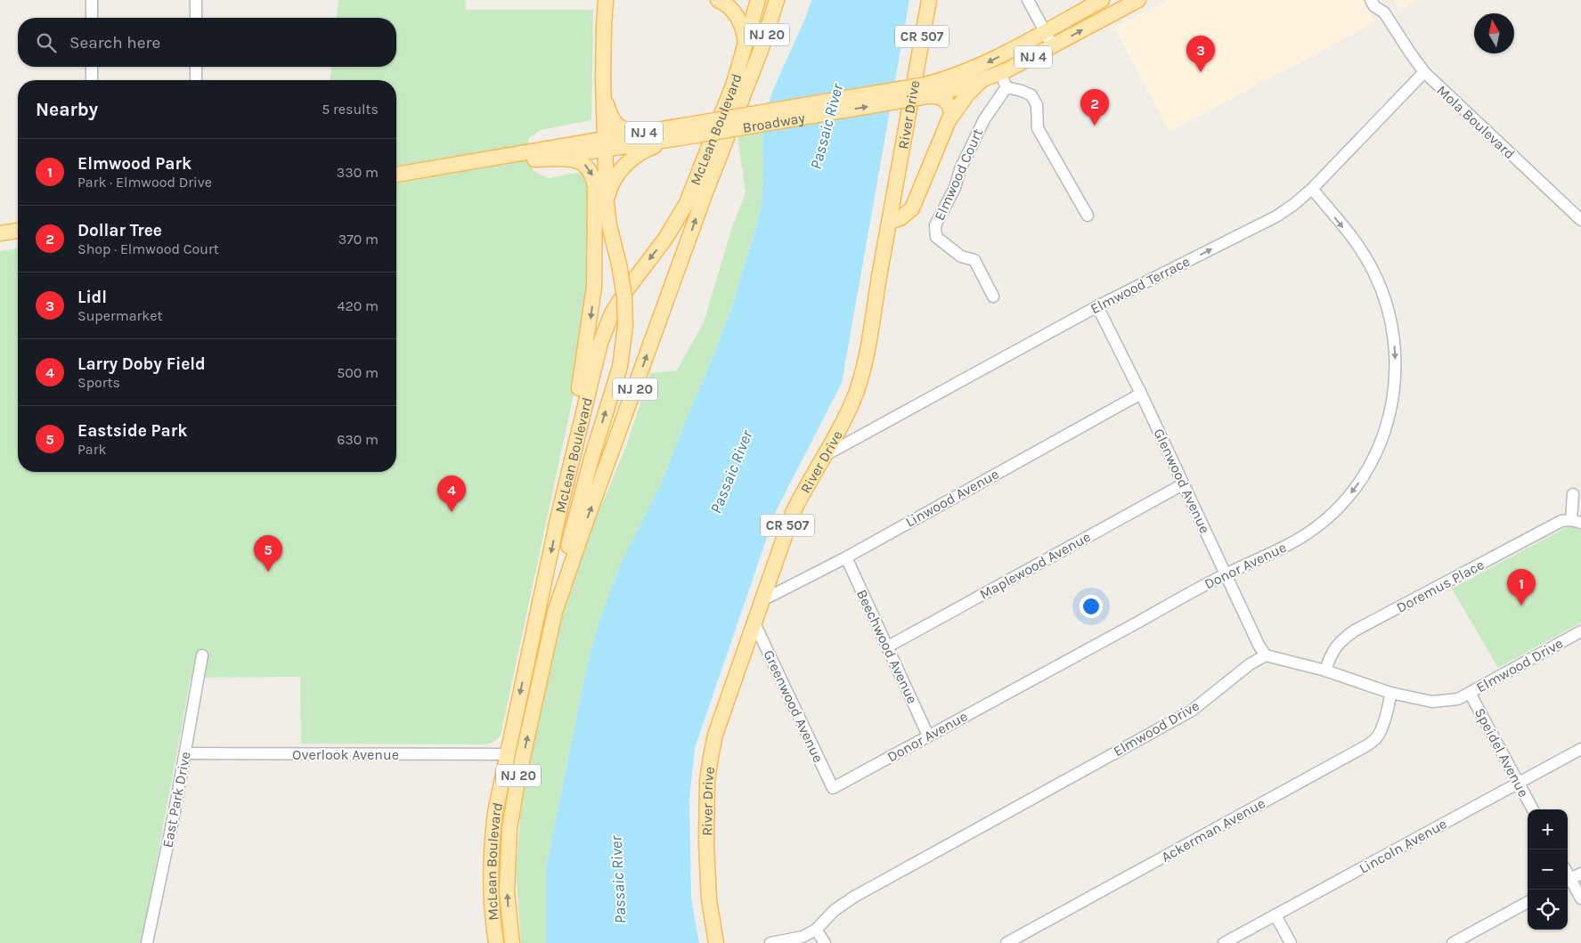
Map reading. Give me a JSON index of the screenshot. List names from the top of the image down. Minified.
{"streets":{"main road":["NJ 20","CR 507","NJ 4","River Drive","Broadway","McLean Boulevard"],"street":["Mola Boulevard","Elmwood Court","Elmwood Terrace","Glenwood Avenue","Linwood Avenue","Maplewood Avenue","Donor Avenue","Doremus Place","Beechwood Avenue","Elmwood Drive","Greenwood Avenue","Speidel Avenue","Overlook Avenue","East Park Drive","Ackerman Avenue","Lincoln Avenue"]},"crossings":[["River Drive","Elmwood Terrace"],["River Drive","Linwood Avenue"],["River Drive","Greenwood Avenue"],["Mola Boulevard","Elmwood Terrace"],["McLean Boulevard","Overlook Avenue"],["Elmwood Terrace","Glenwood Avenue"],["Elmwood Terrace","Donor Avenue"],["Glenwood Avenue","Linwood Avenue"],["Glenwood Avenue","Maplewood Avenue"],["Glenwood Avenue","Donor Avenue"],["Glenwood Avenue","Elmwood Drive"],["Linwood Avenue","Beechwood Avenue"],["Maplewood Avenue","Beechwood Avenue"],["Donor Avenue","Beechwood Avenue"],["Donor Avenue","Greenwood Avenue"],["Doremus Place","Elmwood Drive"],["Elmwood Drive","Speidel Avenue"],["Elmwood Drive","Ackerman Avenue"],["Speidel Avenue","Lincoln Avenue"],["Overlook Avenue","East Park Drive"]],"one_way":["Donor Avenue"],"water":["Passaic River"],"north":"top","page":{"search":"Search here","pins":["3","2","4","5","1"],"heading":["Nearby","5 results"],"list":[{"mark":"1","name":"Elmwood Park","note":"Park · Elmwood Drive","value":"330 m"},{"mark":"2","name":"Dollar Tree","note":"Shop · Elmwood Court","value":"370 m"},{"mark":"3","name":"Lidl","note":"Supermarket","value":"420 m"},{"mark":"4","name":"Larry Doby Field","note":"Sports","value":"500 m"},{"mark":"5","name":"Eastside Park","note":"Park","value":"630 m"}],"map_buttons":["+","−"]}}
